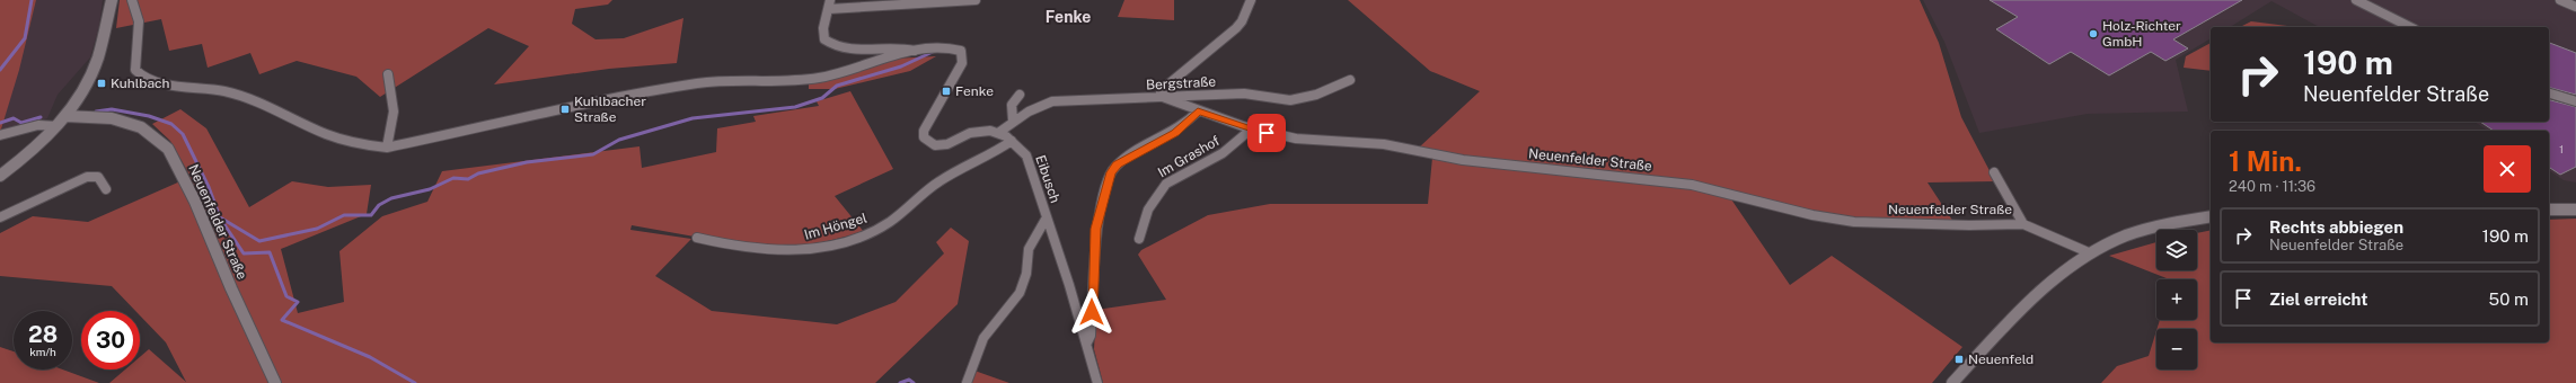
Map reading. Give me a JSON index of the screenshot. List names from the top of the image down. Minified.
{"streets":{"main road":["Neuenfelder Straße"],"street":["Bergstraße","Im Grashof","Eibusch","Im Höngel"]},"crossings":[["Bergstraße","Neuenfelder Straße"],["Bergstraße","Eibusch"],["Im Grashof","Neuenfelder Straße"],["Eibusch","Im Höngel"]],"districts":["Fenke"],"places":{"other":["Holz-Richter GmbH"],"transit":["Kuhlbach","Fenke","Kuhlbacher Straße","Neuenfeld"]},"house_numbers":["1"],"page":{"turn":["190 m","Neuenfelder Straße"],"heading":["1 Min.","240 m · 11:36"],"list":[{"name":"Rechts abbiegen","note":"Neuenfelder Straße","value":"190 m"},{"name":"Ziel erreicht","value":"50 m"}],"map_buttons":["+","−"],"speed":"28 km/h","limit":"30"}}
